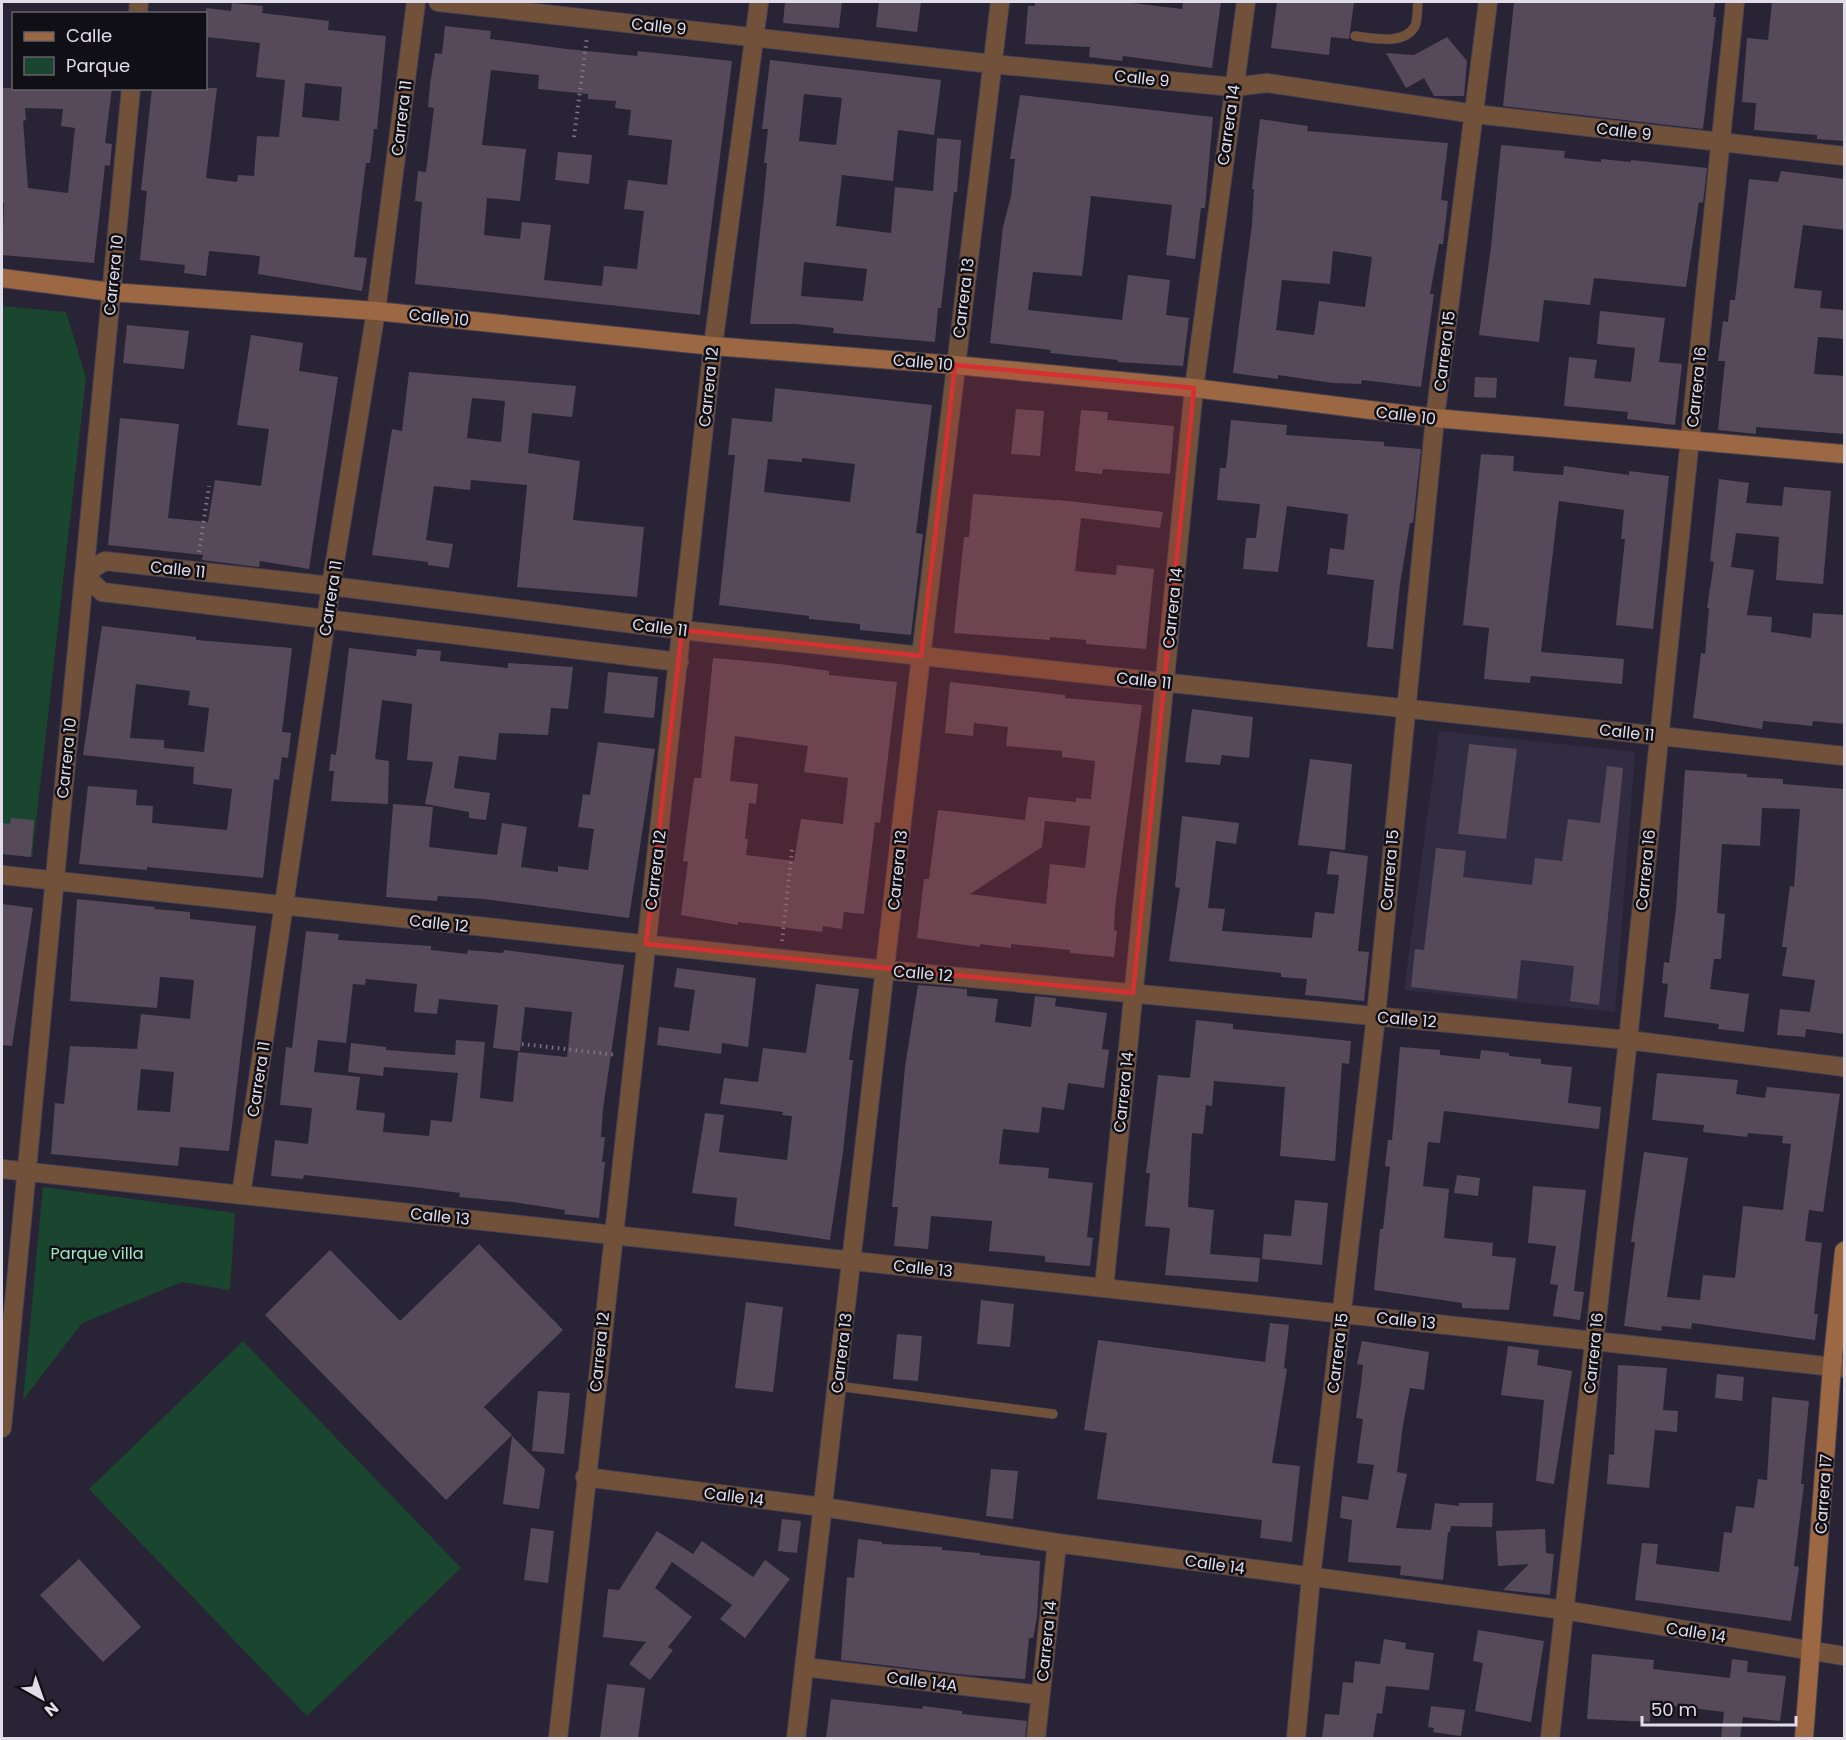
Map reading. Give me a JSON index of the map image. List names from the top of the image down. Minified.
{"streets":{"street":["Calle 9","Carrera 11","Carrera 14","Carrera 10","Carrera 13","Calle 10","Carrera 15","Carrera 12","Carrera 16","Calle 11","Calle 12","Calle 13","Carrera 17","Calle 14","Calle 14A"]},"crossings":[["Calle 9","Carrera 14"],["Calle 9","Carrera 13"],["Calle 9","Carrera 15"],["Calle 9","Carrera 12"],["Calle 9","Carrera 16"],["Carrera 11","Calle 10"],["Carrera 11","Calle 11"],["Carrera 11","Calle 12"],["Carrera 11","Calle 13"],["Carrera 14","Calle 10"],["Carrera 14","Calle 11"],["Carrera 14","Calle 12"],["Carrera 14","Calle 13"],["Carrera 14","Calle 14"],["Carrera 14","Calle 14A"],["Carrera 10","Calle 10"],["Carrera 10","Calle 11"],["Carrera 10","Calle 12"],["Carrera 10","Calle 13"],["Carrera 13","Calle 10"],["Carrera 13","Calle 11"],["Carrera 13","Calle 12"],["Carrera 13","Calle 13"],["Carrera 13","Calle 14"],["Carrera 13","Calle 14A"],["Calle 10","Carrera 15"],["Calle 10","Carrera 12"],["Calle 10","Carrera 16"],["Carrera 15","Calle 11"],["Carrera 15","Calle 12"],["Carrera 15","Calle 13"],["Carrera 15","Calle 14"],["Carrera 12","Calle 11"],["Carrera 12","Calle 12"],["Carrera 12","Calle 13"],["Carrera 12","Calle 14"],["Carrera 16","Calle 11"],["Carrera 16","Calle 12"],["Carrera 16","Calle 13"],["Carrera 16","Calle 14"],["Calle 13","Carrera 17"],["Carrera 17","Calle 14"]],"parks":["Parque villa"],"legend":["Calle","Parque"],"scale_bar":"50 m","north":"bottom right"}
